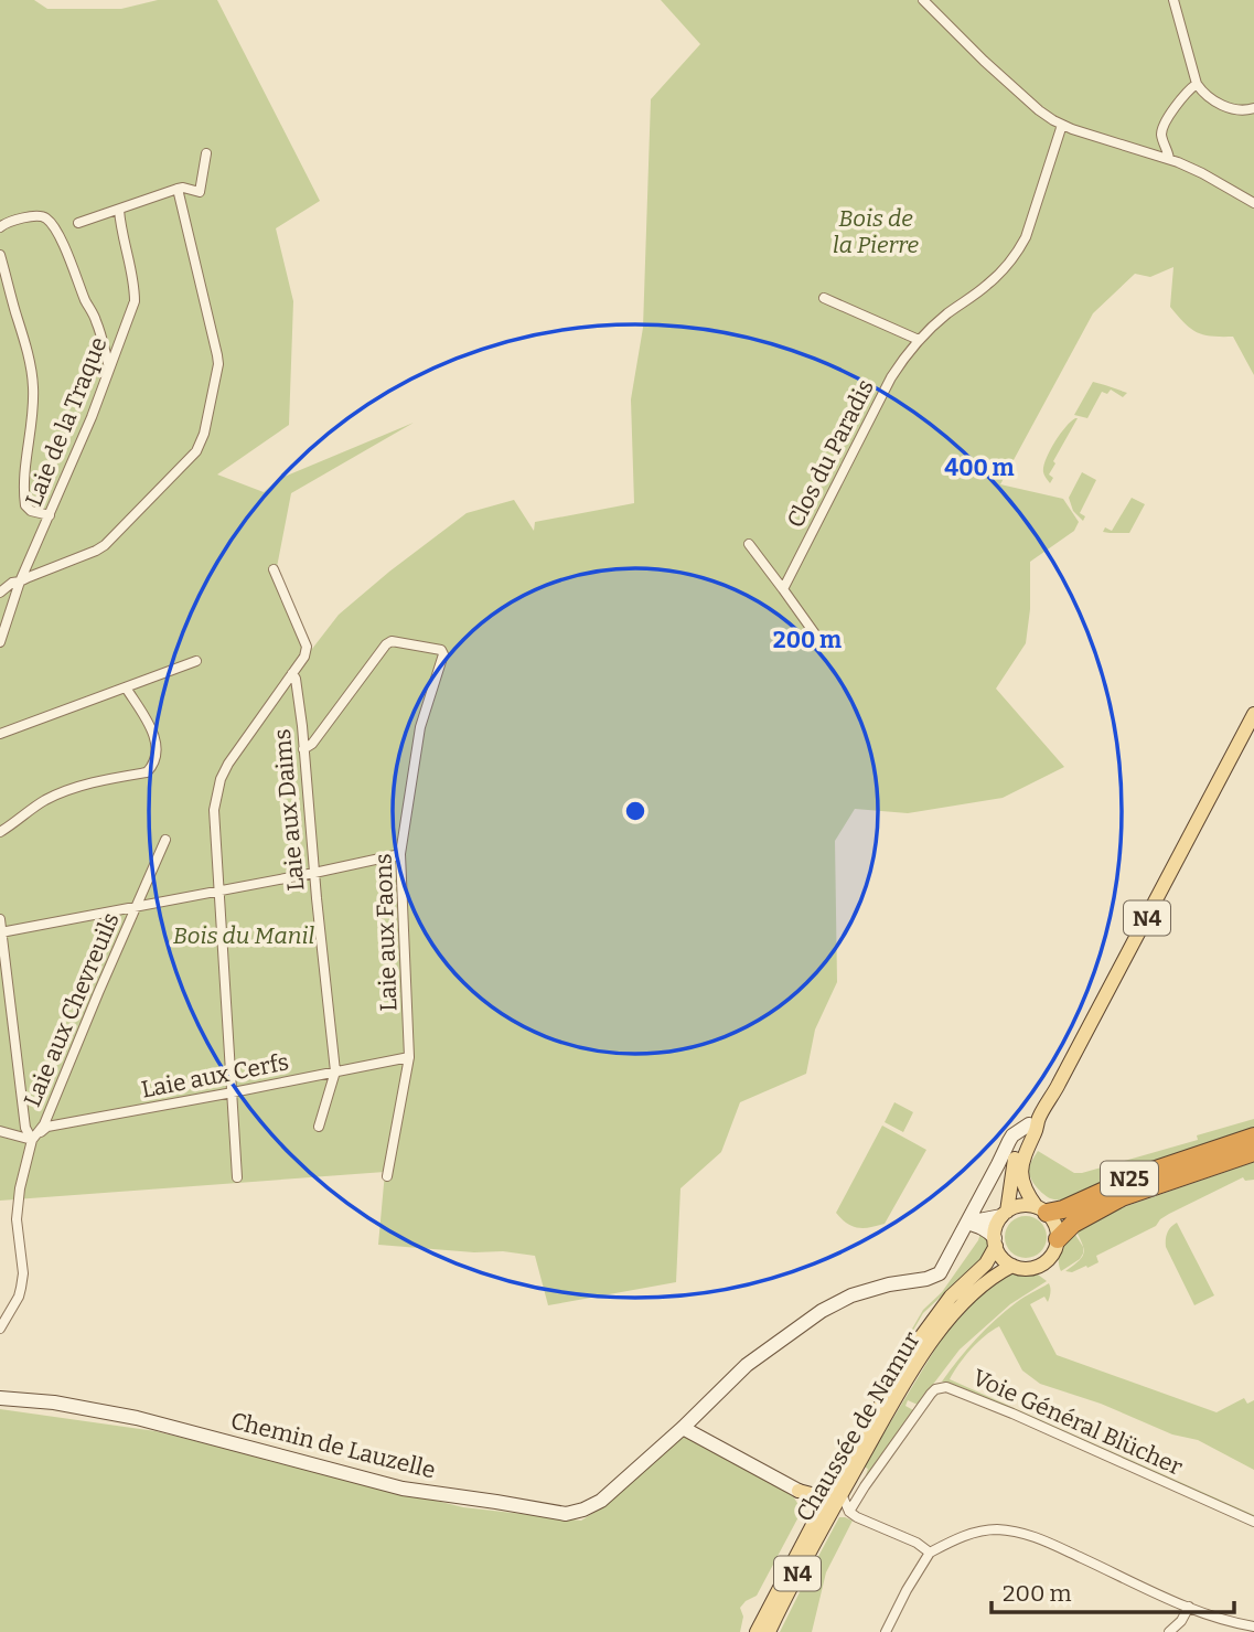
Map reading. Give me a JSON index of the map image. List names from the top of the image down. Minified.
{"streets":{"highway":["N25"],"main road":["N4","Chaussée de Namur"],"street":["Laie de la Traque","Clos du Paradis","Laie aux Daims","Laie aux Faons","Laie aux Chevreuils","Laie aux Cerfs","Voie Général Blücher","Chemin de Lauzelle"]},"crossings":[["Laie aux Daims","Laie aux Faons"],["Laie aux Daims","Laie aux Cerfs"],["Laie aux Faons","Laie aux Cerfs"],["Laie aux Chevreuils","Laie aux Cerfs"],["N25","Chaussée de Namur"],["Chaussée de Namur","Chemin de Lauzelle"]],"parks":["Bois de la Pierre","Bois du Manil"],"scale_bar":"200 m","rings":["400 m","200 m"]}
